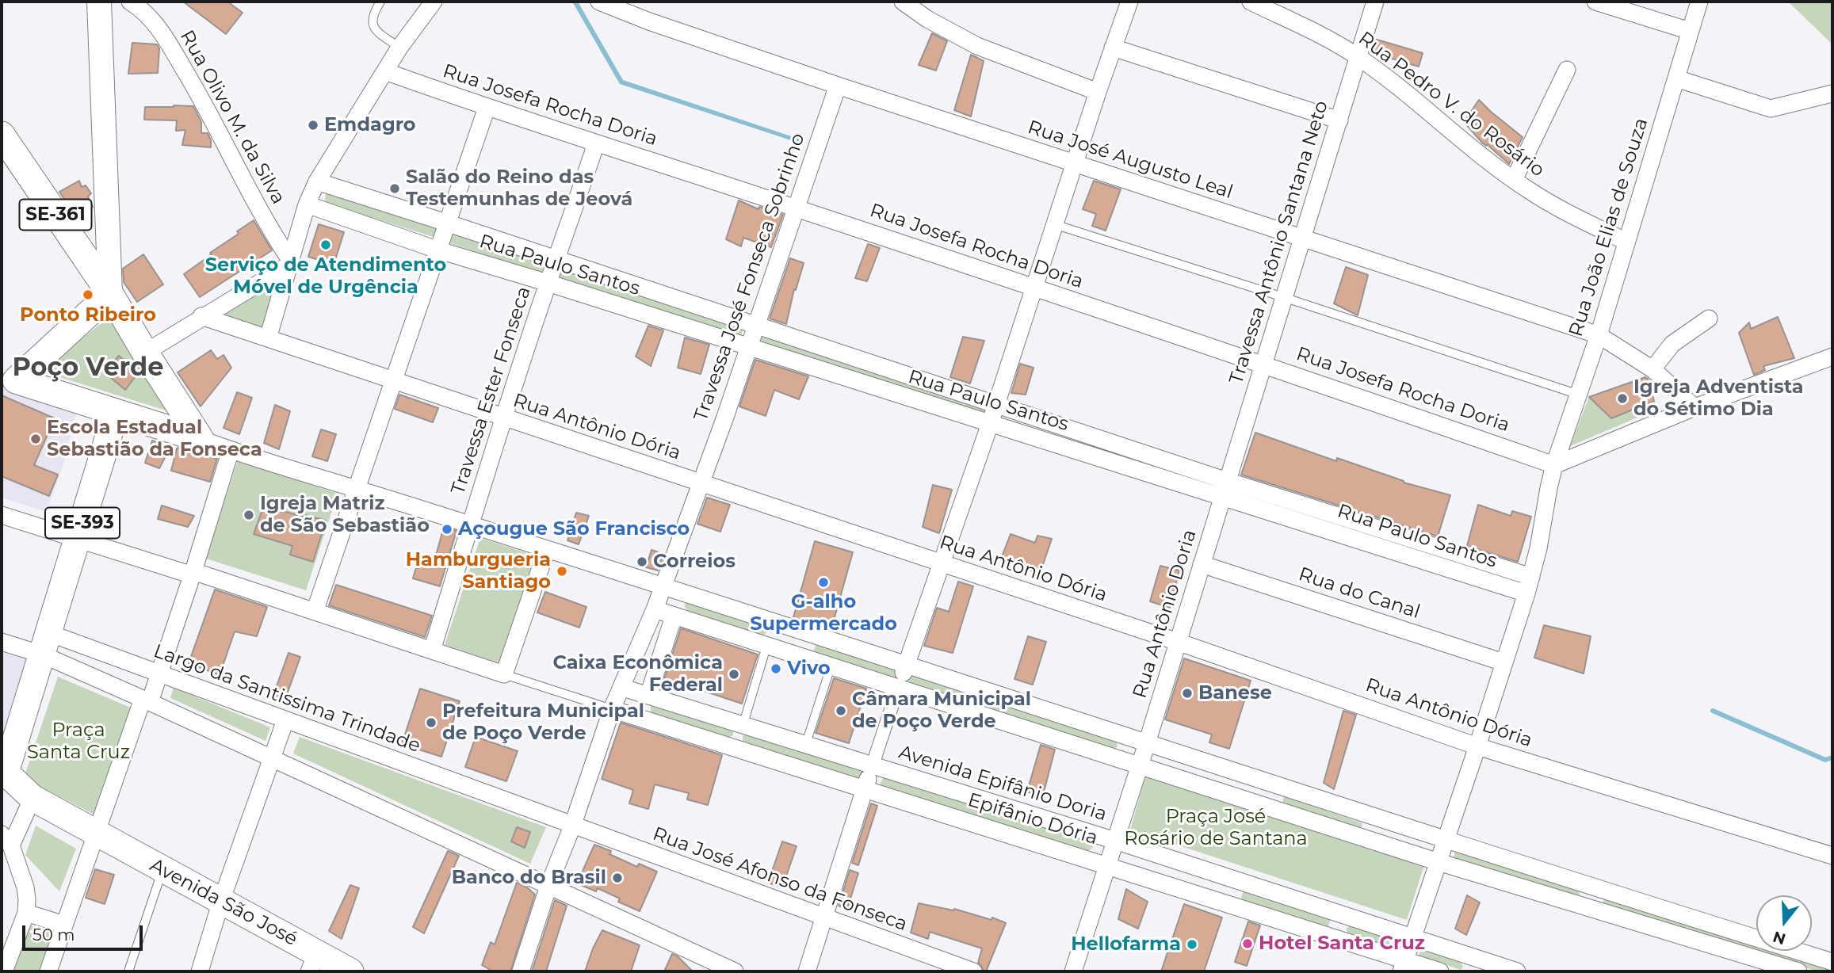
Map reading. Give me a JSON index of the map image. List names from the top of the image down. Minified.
{"streets":{"main road":["SE-361","SE-393","Avenida São José"],"street":["Rua Pedro V. do Rosário","Rua Josefa Rocha Doria","Rua Olivo M. da Silva","Rua José Augusto Leal","Rua João Elias de Souza","Travessa Antônio Santana Neto","Rua Paulo Santos","Travessa José Fonseca Sobrinho","Travessa Ester Fonseca","Rua Antônio Dória","Rua do Canal","Rua Antônio Doria","Largo da Santissima Trindade","Avenida Epifânio Doria","Epifânio Dória","Rua José Afonso da Fonseca"]},"crossings":[["Rua Pedro V. do Rosário","Rua João Elias de Souza"],["Rua Pedro V. do Rosário","Travessa Antônio Santana Neto"],["Rua Josefa Rocha Doria","Rua João Elias de Souza"],["Rua Josefa Rocha Doria","Travessa Antônio Santana Neto"],["Rua Josefa Rocha Doria","Travessa José Fonseca Sobrinho"],["Rua Josefa Rocha Doria","Travessa Ester Fonseca"],["Rua José Augusto Leal","Rua João Elias de Souza"],["Rua José Augusto Leal","Travessa Antônio Santana Neto"],["Rua José Augusto Leal","Travessa José Fonseca Sobrinho"],["Rua João Elias de Souza","Rua Paulo Santos"],["Rua João Elias de Souza","Rua Antônio Dória"],["Rua João Elias de Souza","Rua do Canal"],["Rua João Elias de Souza","Epifânio Dória"],["Travessa Antônio Santana Neto","Rua Paulo Santos"],["Travessa Antônio Santana Neto","Rua Antônio Doria"],["Rua Paulo Santos","Travessa José Fonseca Sobrinho"],["Rua Paulo Santos","Travessa Ester Fonseca"],["Rua Paulo Santos","Rua Antônio Doria"],["Travessa José Fonseca Sobrinho","Rua Antônio Dória"],["Travessa José Fonseca Sobrinho","Largo da Santissima Trindade"],["Travessa José Fonseca Sobrinho","Avenida Epifânio Doria"],["Travessa José Fonseca Sobrinho","Epifânio Dória"],["Travessa José Fonseca Sobrinho","Rua José Afonso da Fonseca"],["Travessa Ester Fonseca","Rua Antônio Dória"],["Rua Antônio Dória","Rua Antônio Doria"],["SE-393","Largo da Santissima Trindade"],["SE-393","Avenida São José"],["Rua do Canal","Rua Antônio Doria"],["Largo da Santissima Trindade","Rua José Afonso da Fonseca"],["Avenida Epifânio Doria","Epifânio Dória"]],"districts":["Poço Verde"],"parks":["Praça Santa Cruz","Praça José Rosário de Santana"],"places":["Emdagro","Salão do Reino das Testemunhas de Jeová","Serviço de Atendimento Móvel de Urgência","Ponto Ribeiro","Igreja Adventista do Sétimo Dia","Escola Estadual Sebastião da Fonseca","Igreja Matriz de São Sebastião","Açougue São Francisco","Correios","Hamburgueria Santiago","G-alho Supermercado","Vivo","Caixa Econômica Federal","Banese","Câmara Municipal de Poço Verde","Prefeitura Municipal de Poço Verde","Banco do Brasil","Hotel Santa Cruz","Hellofarma"],"scale_bar":"50 m","north":"bottom"}
